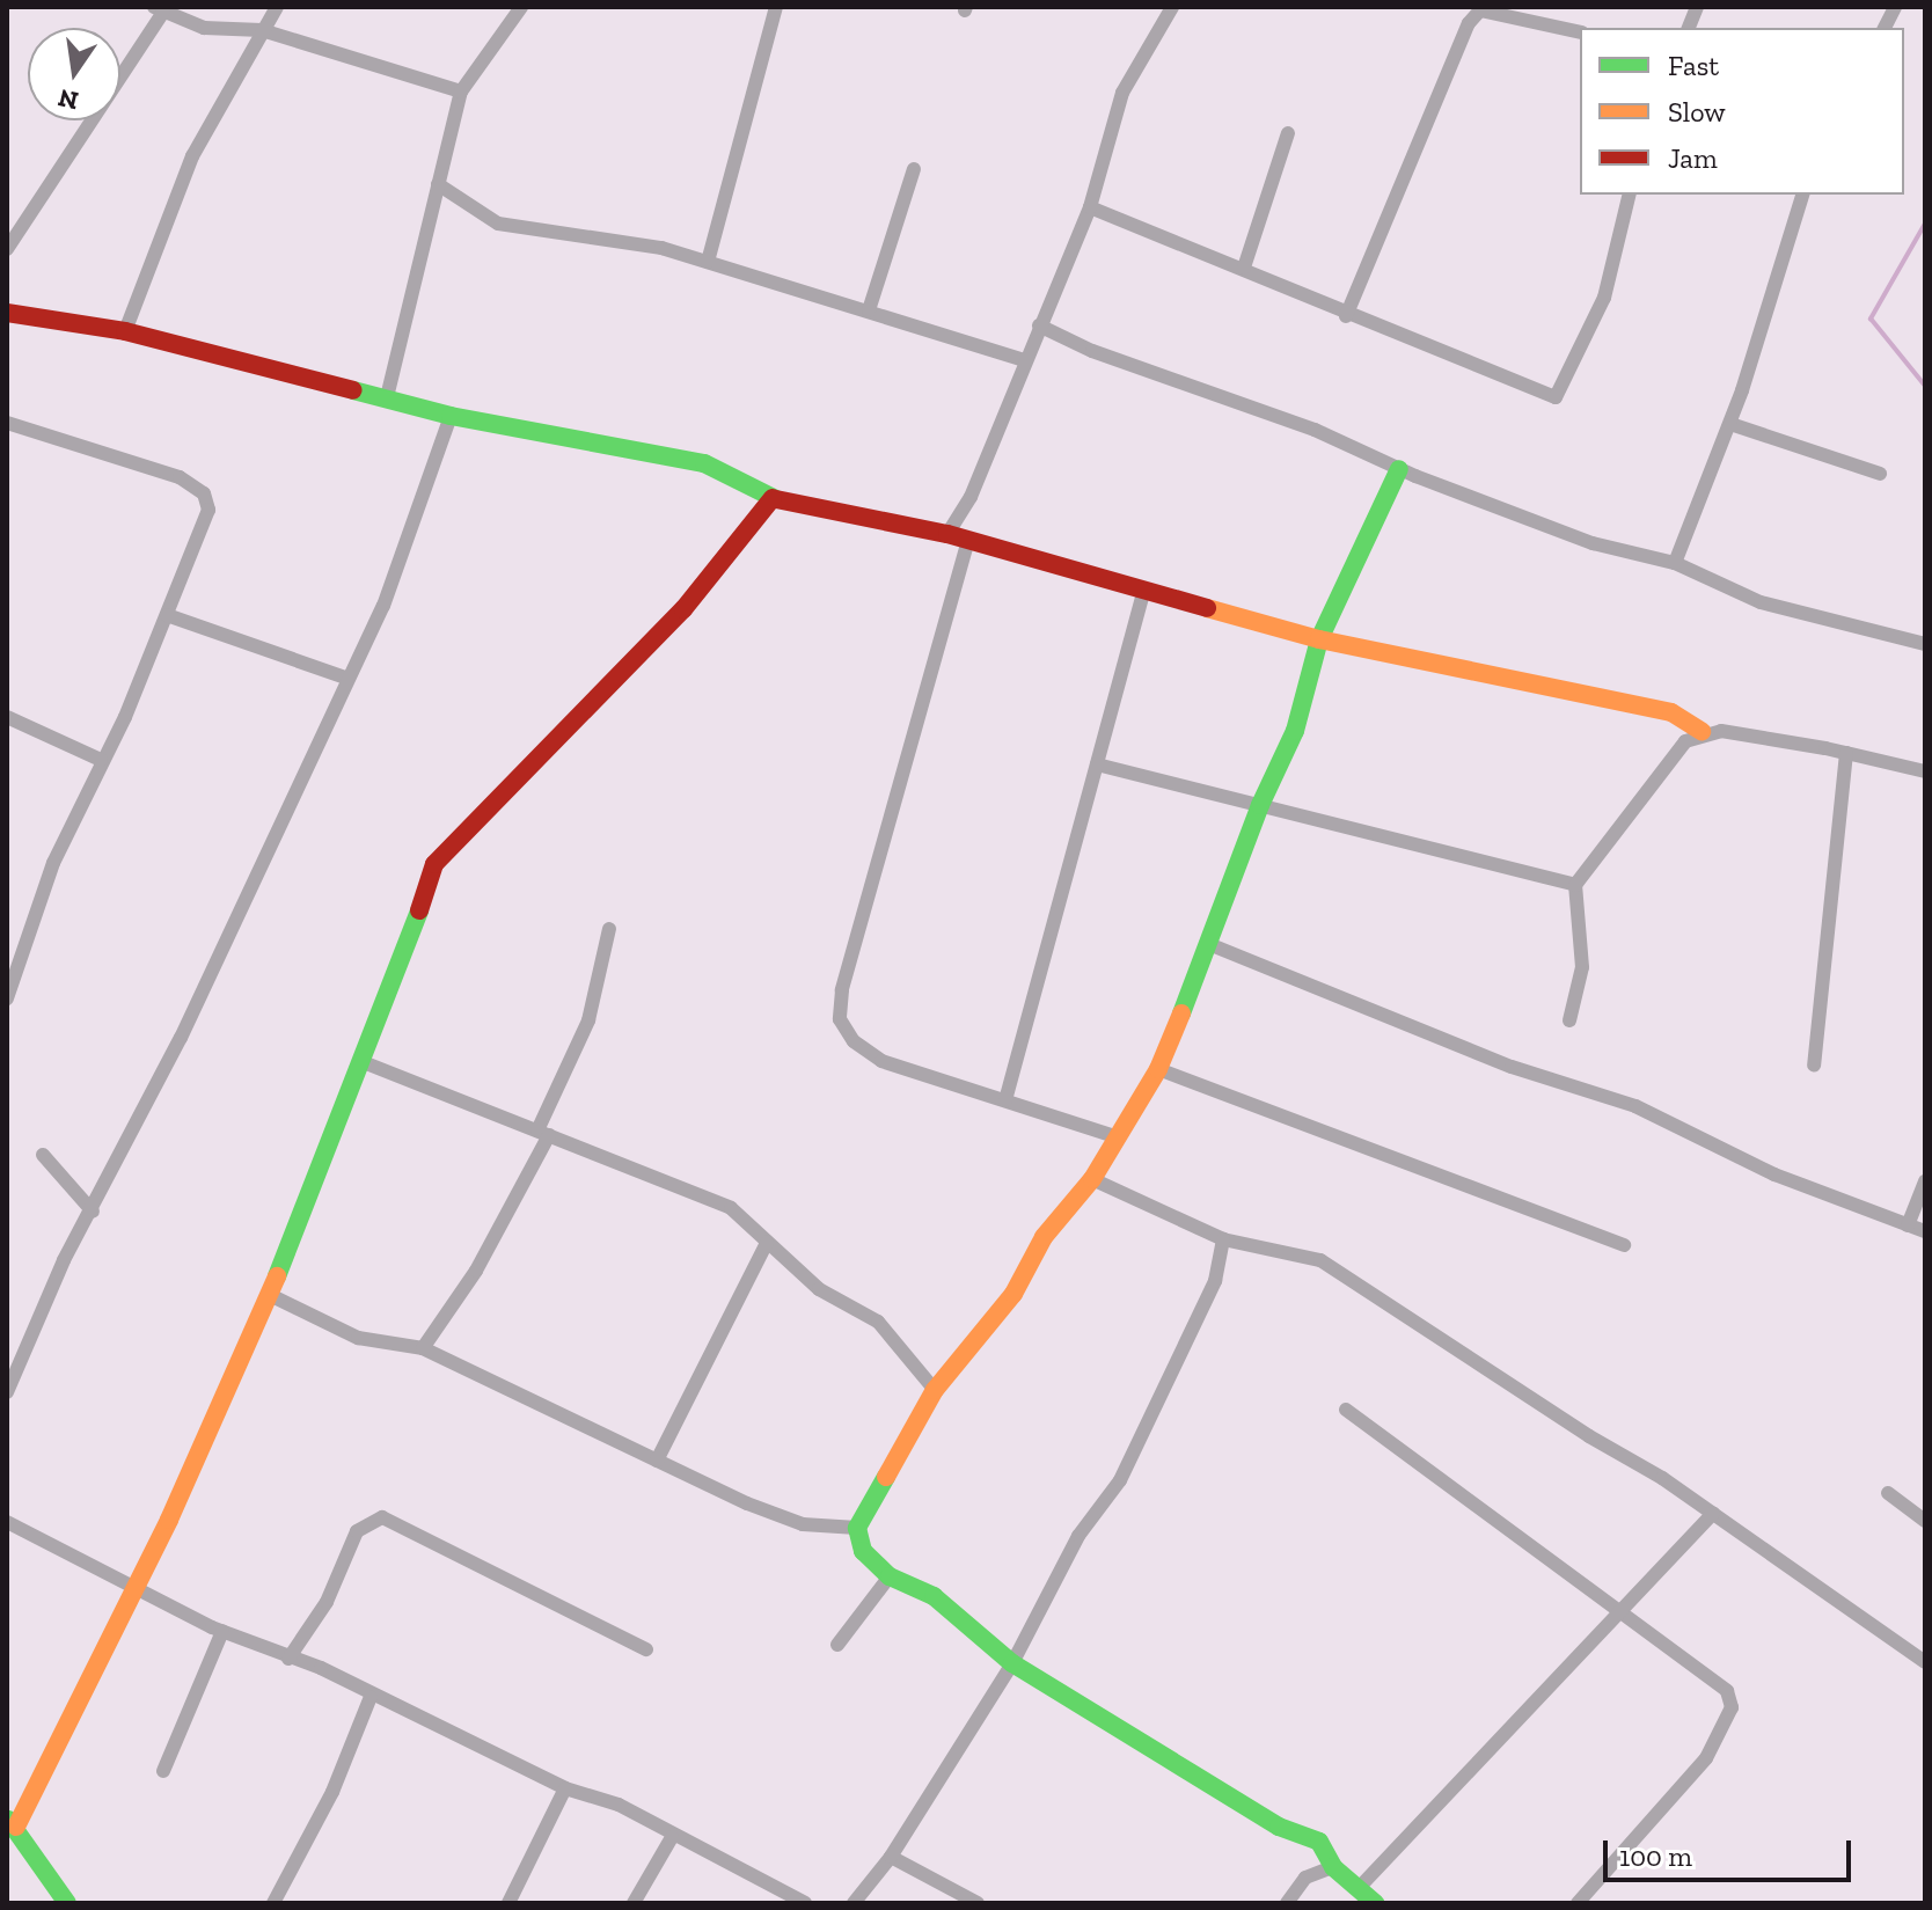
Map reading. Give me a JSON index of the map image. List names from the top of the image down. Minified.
{"legend":["Fast","Slow","Jam"],"scale_bar":"100 m","north":"bottom"}
